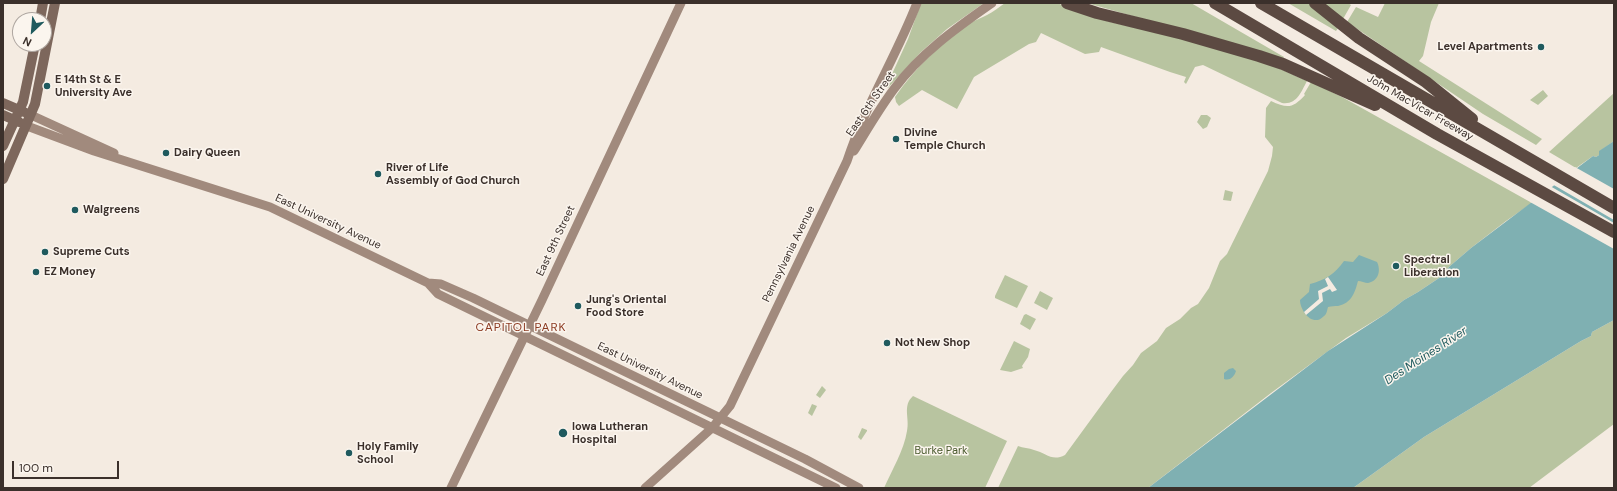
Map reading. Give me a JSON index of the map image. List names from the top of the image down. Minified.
{"streets":{"highway":["John MacVicar Freeway"],"main road":["East 6th Street","East University Avenue","East 9th Street","Pennsylvania Avenue"]},"crossings":[["East 6th Street","Pennsylvania Avenue"],["East University Avenue","East 9th Street"],["East University Avenue","Pennsylvania Avenue"]],"districts":["CAPITOL PARK"],"water":["Des Moines River"],"parks":["Burke Park"],"places":["Level Apartments","E 14th St & E University Ave","Divine Temple Church","Dairy Queen","River of Life Assembly of God Church","Walgreens","Supreme Cuts","Spectral Liberation","EZ Money","Jung's Oriental Food Store","Not New Shop","Iowa Lutheran Hospital","Holy Family School"],"scale_bar":"100 m","north":"bottom left"}
